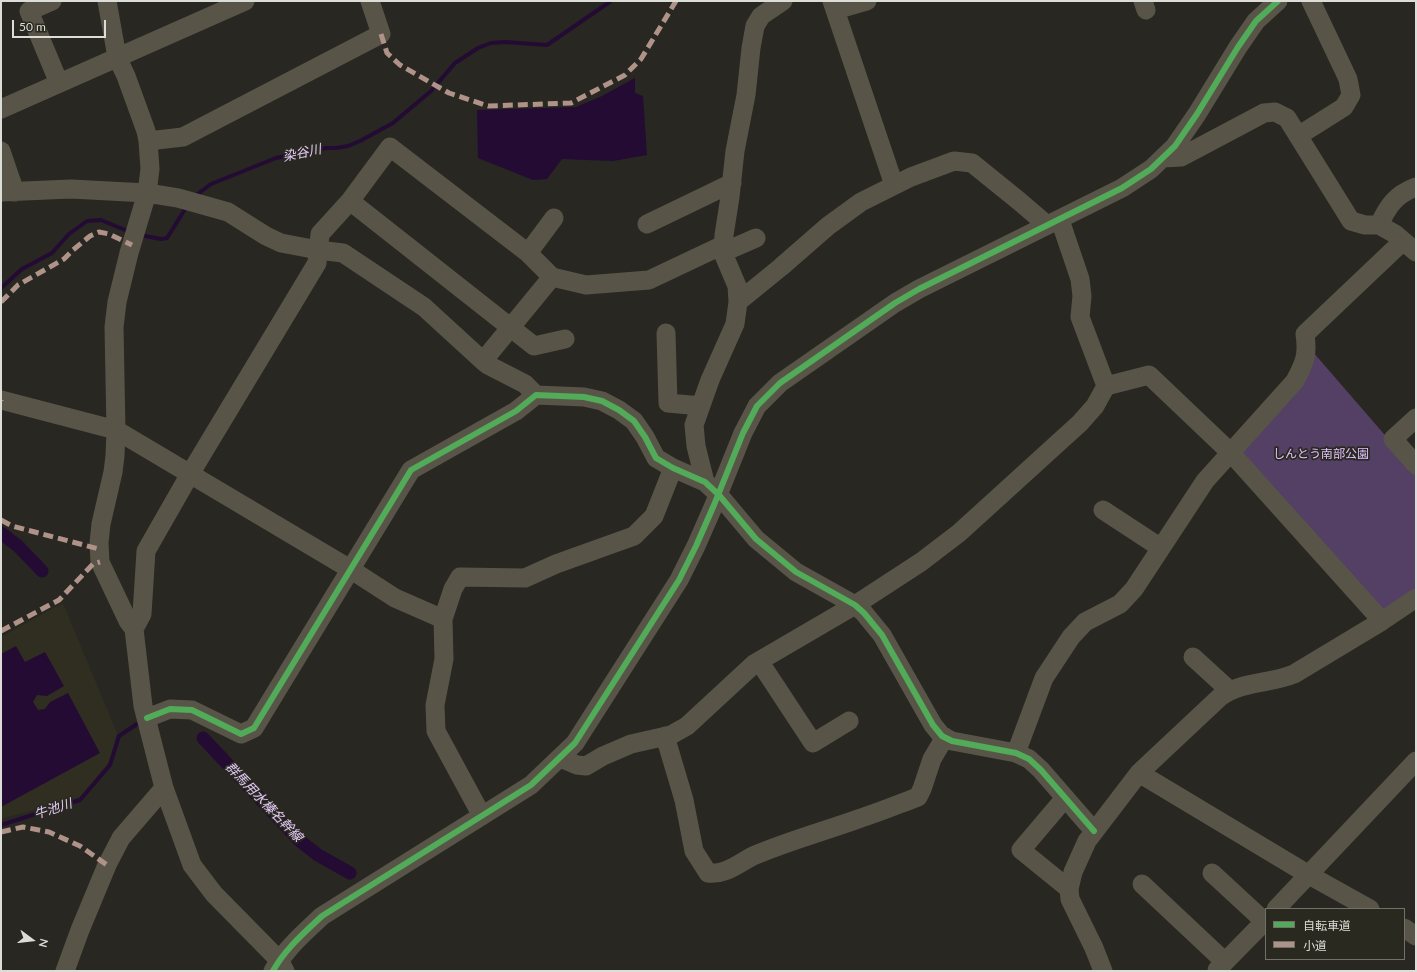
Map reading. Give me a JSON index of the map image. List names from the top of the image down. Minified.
{"water":["染谷川","群馬用水榛名幹線","牛池川"],"parks":["しんとう南部公園"],"legend":["自転車道","小道"],"scale_bar":"50 m","north":"right"}
